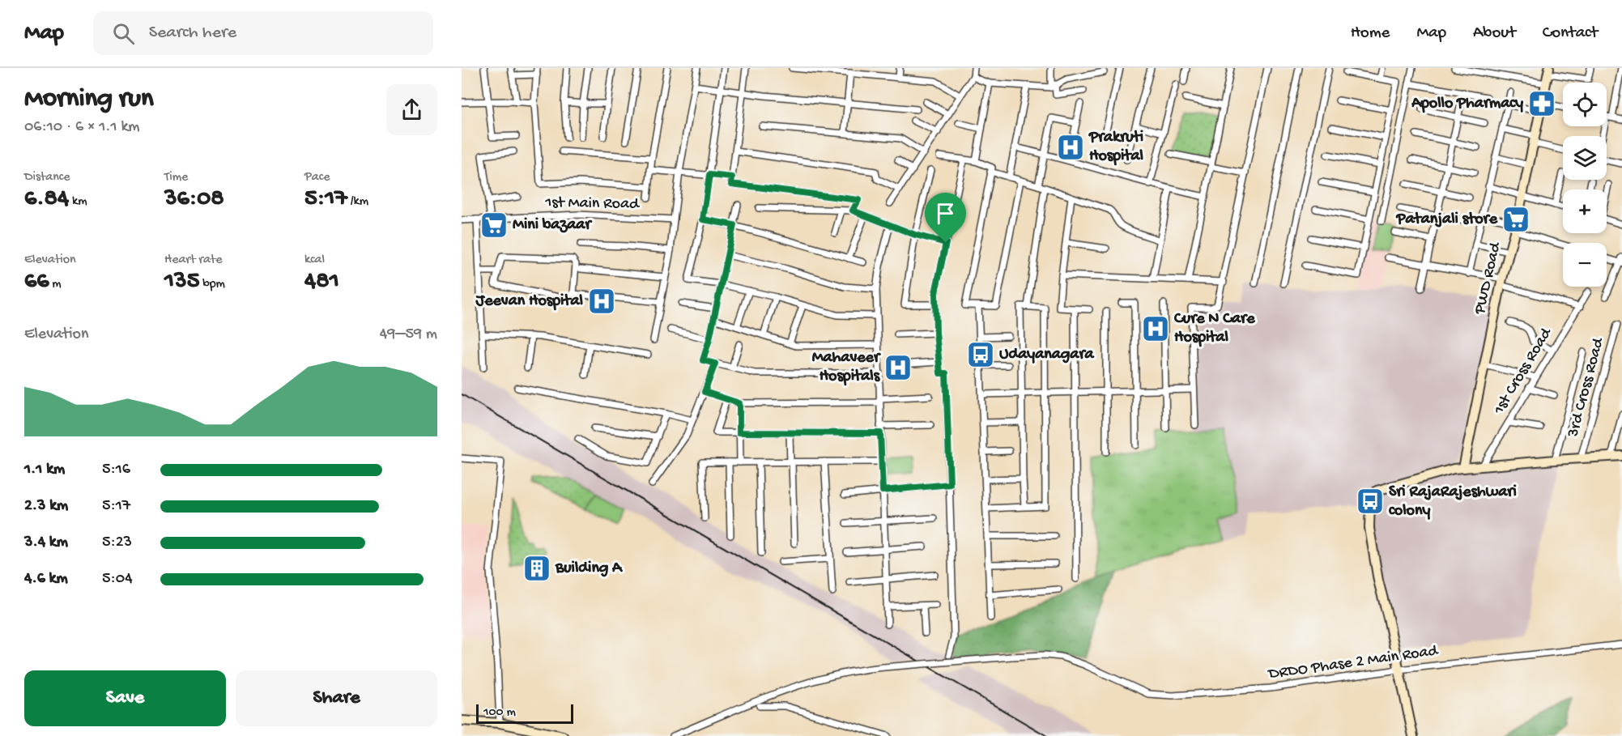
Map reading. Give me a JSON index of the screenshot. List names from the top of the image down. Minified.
{"streets":{"street":["1st Main Road","PWD Road","1st Cross Road","3rd Cross Road","DRDO Phase 2 Main Road"]},"places":{"pharmacy":["Apollo Pharmacy"],"hospital":["Prakruti Hospital","Jeevan Hospital","Cure N Care Hospital","Mahaveer Hospitals"],"supermarket":["Patanjali store","Mini bazaar"],"bus stop":["Udayanagara","Sri RajaRajeshwari colony"],"building":["Building A"]},"scale_bar":"100 m","page":{"header":"Map","search":"Search here","nav":["Home","Map","About","Contact"],"heading":["Morning run","06:10 · 6 × 1.1 km"],"map_buttons":["+","−"],"stats":[["Distance","6.84 km"],["Time","36:08"],["Pace","5:17 /km"],["Elevation","66 m"],["Heart rate","135 bpm"],["kcal","481"]],"chart":["Elevation","49–59 m"],"list":[{"name":"1.1 km","note":"5:16"},{"name":"2.3 km","note":"5:17"},{"name":"3.4 km","note":"5:23"},{"name":"4.6 km","note":"5:04"}],"buttons":["Save","Share"],"scale":"100 m"}}
